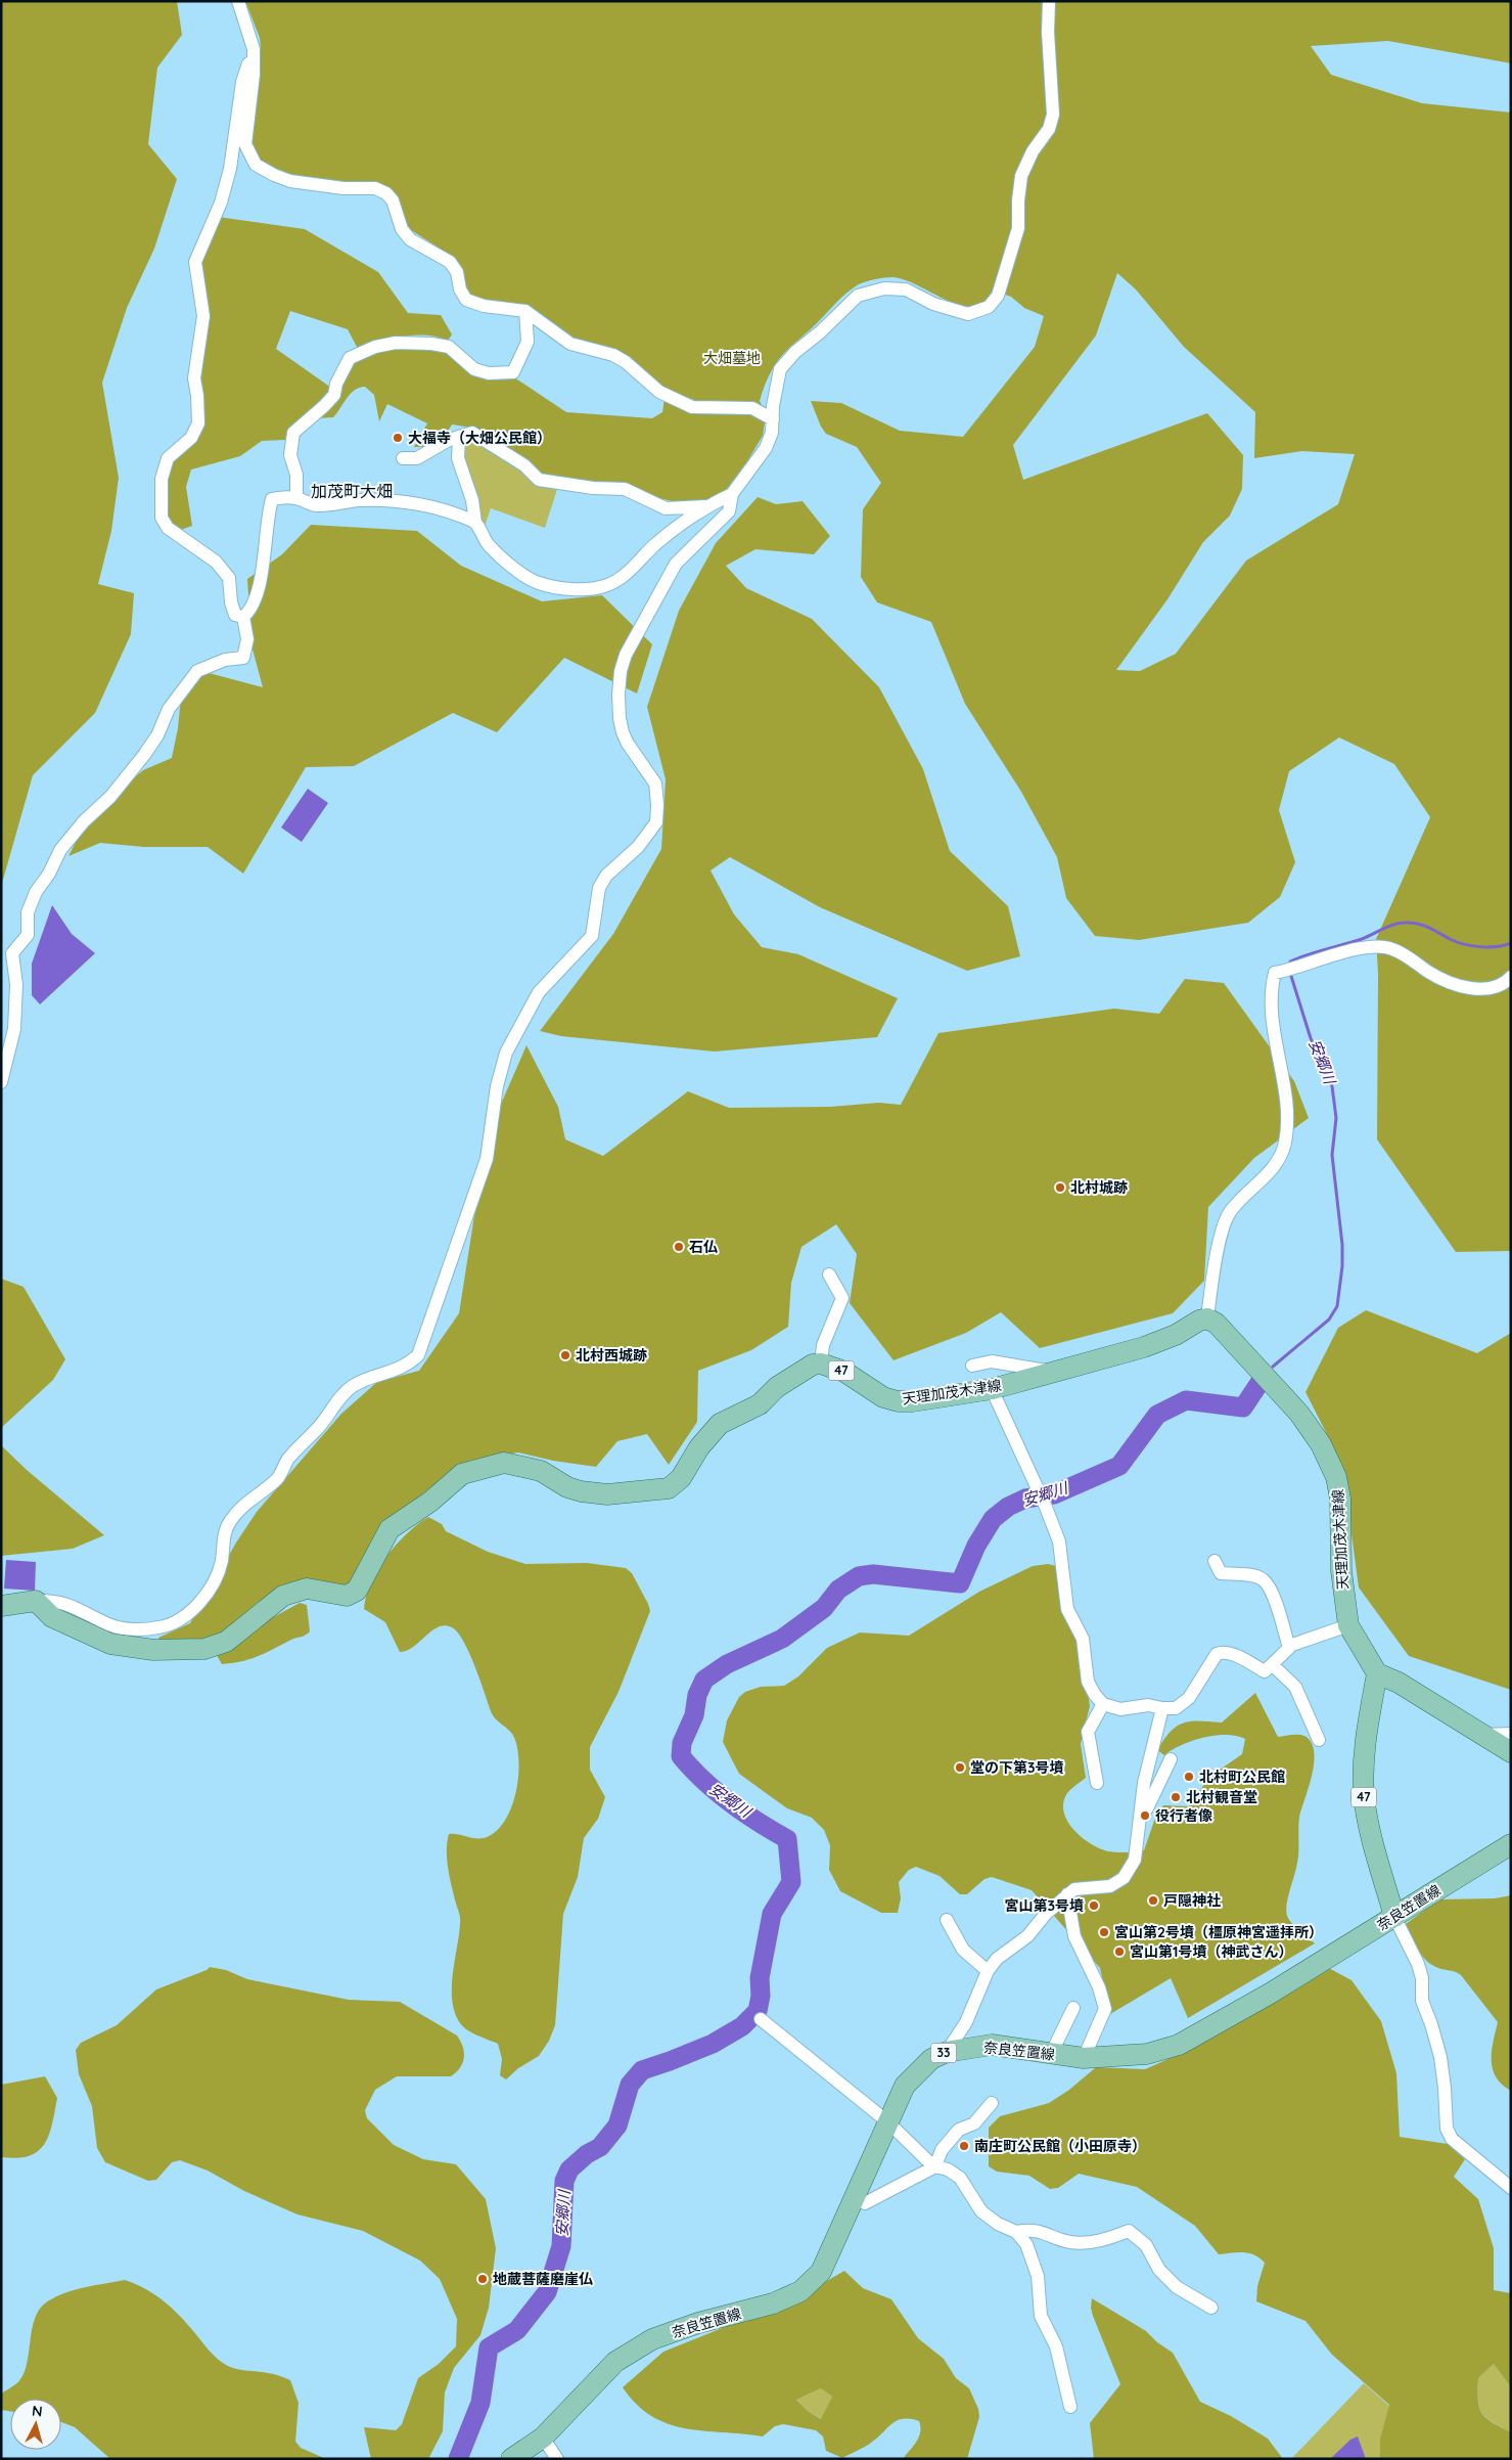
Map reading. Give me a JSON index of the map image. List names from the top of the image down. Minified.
{"streets":{"main road":["47","天理加茂木津線","奈良笠置線","33"]},"crossings":[["47","天理加茂木津線"],["47","奈良笠置線"]],"districts":["加茂町大畑"],"water":["安郷川"],"parks":["大畑墓地"],"places":["大福寺（大畑公民館）","北村城跡","石仏","北村西城跡","堂の下第3号墳","北村町公民館","北村観音堂","役行者像","戸隠神社","宮山第3号墳","宮山第2号墳（橿原神宮遥拝所）","宮山第1号墳（神武さん）","南庄町公民館（小田原寺）","地蔵菩薩磨崖仏"],"north":"top"}
